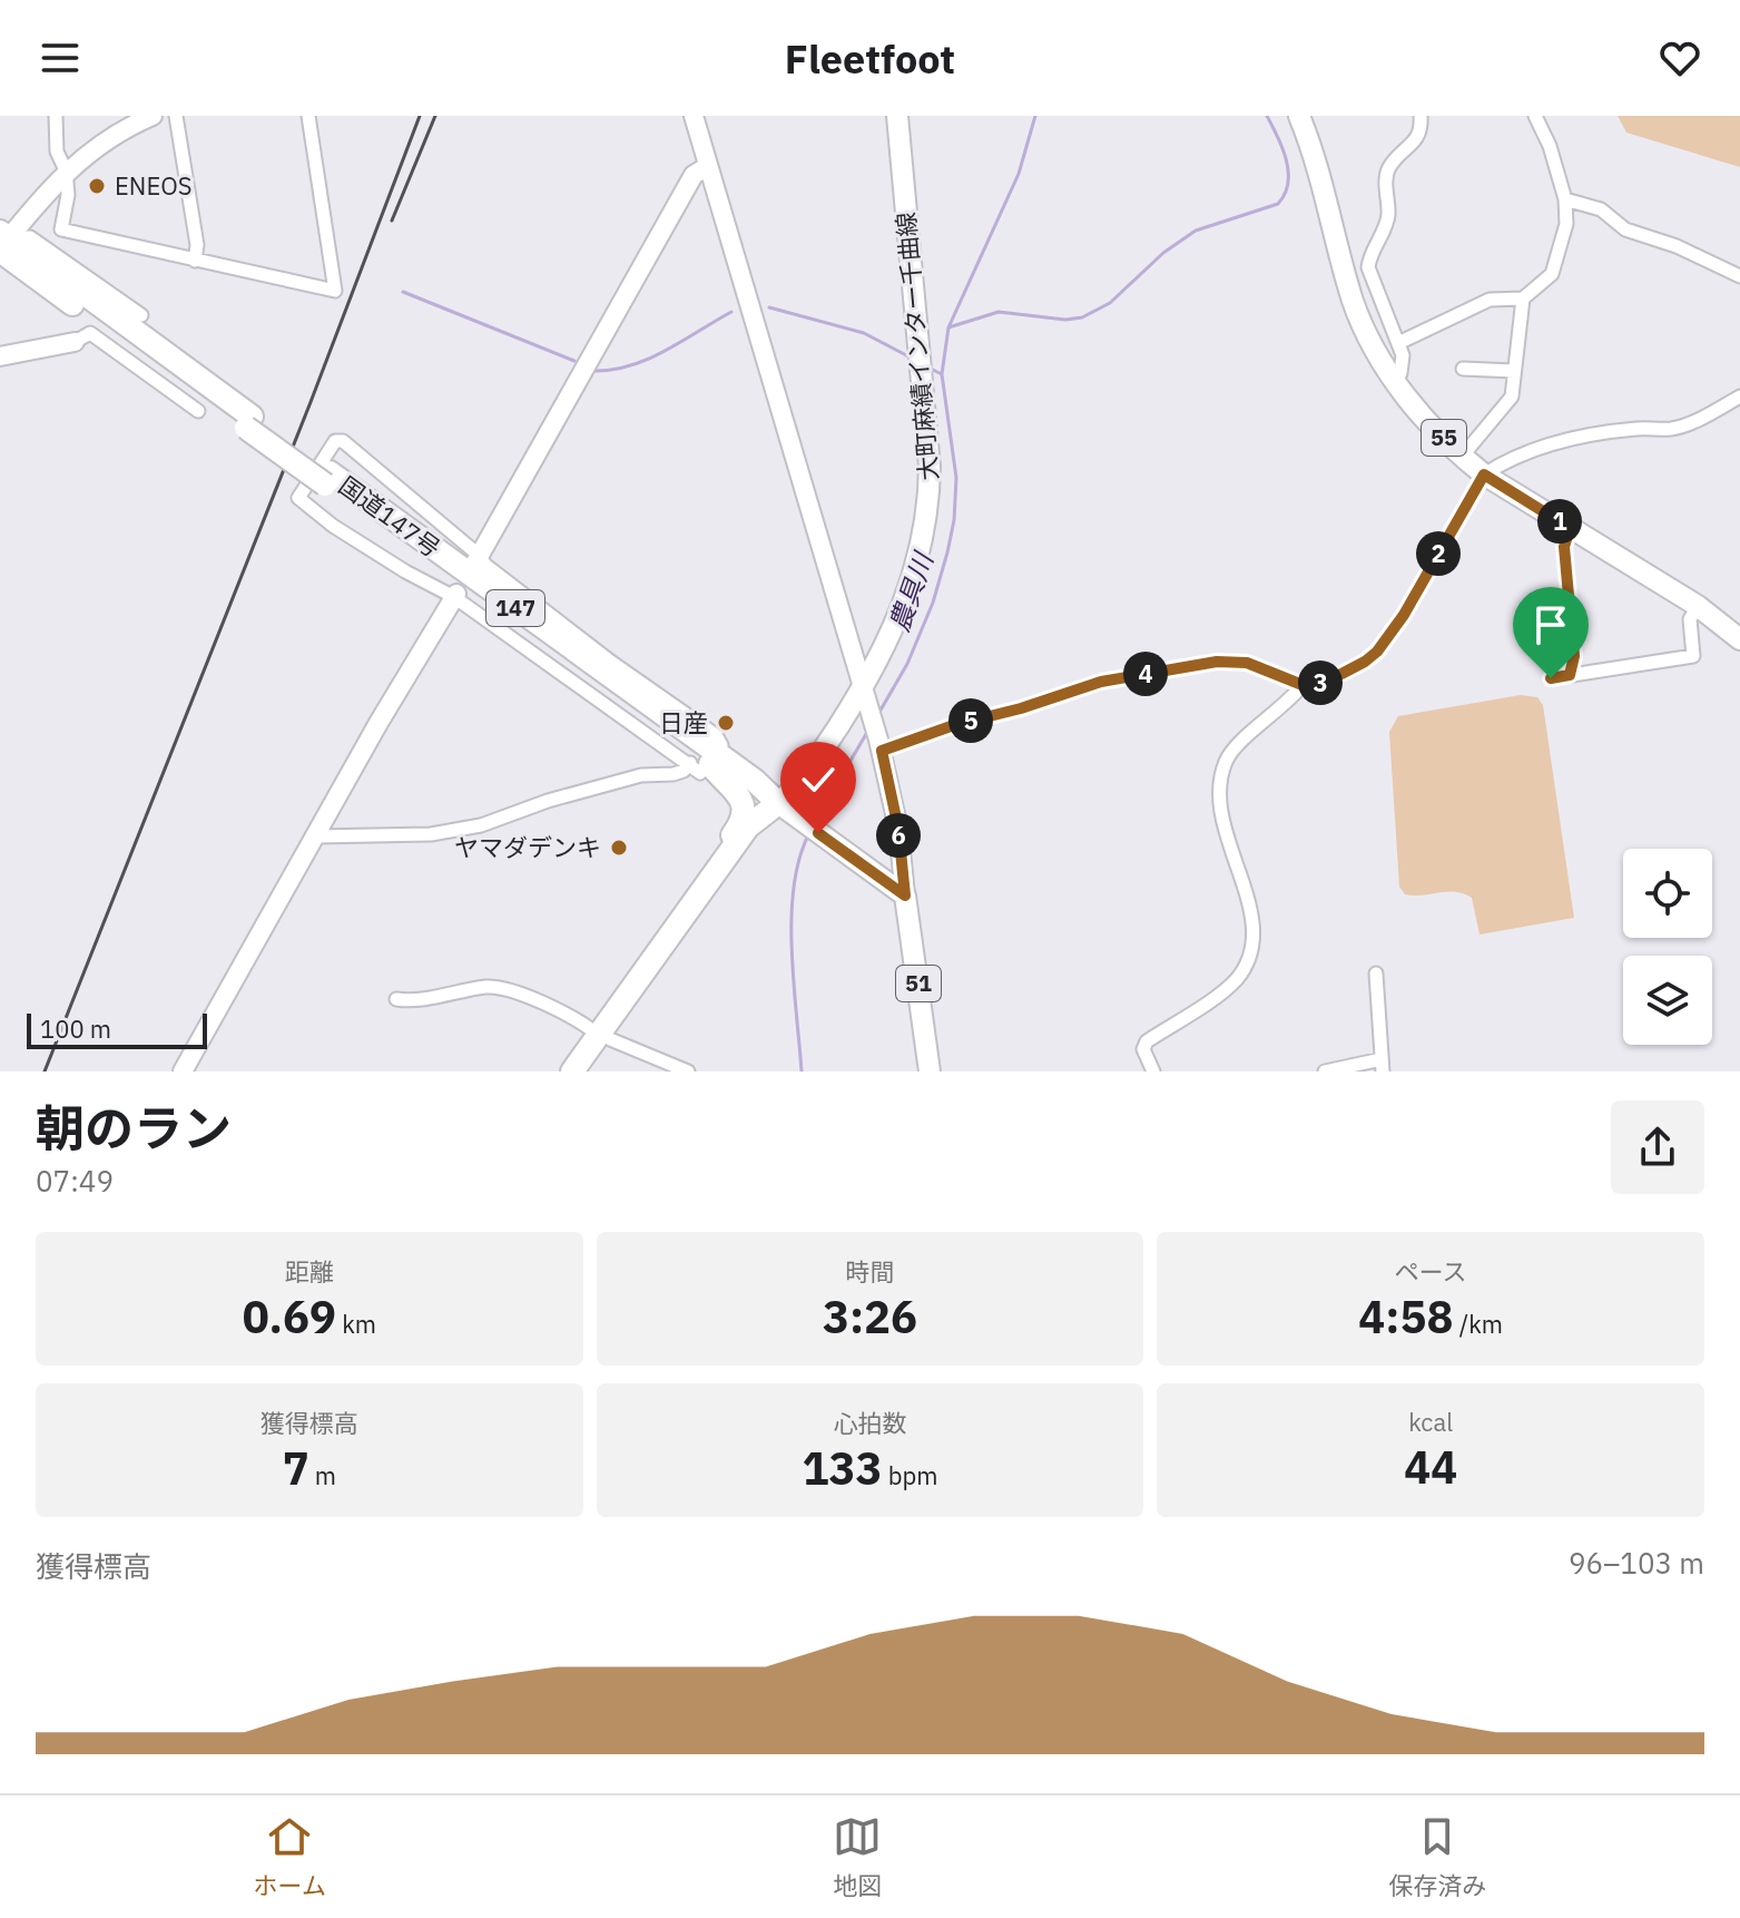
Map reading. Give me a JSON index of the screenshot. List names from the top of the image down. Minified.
{"streets":{"highway":["国道147号","147"],"main road":["大町麻績インター千曲線","55","51"]},"crossings":[["大町麻績インター千曲線","国道147号"],["大町麻績インター千曲線","147"],["国道147号","147"]],"water":["農具川"],"places":["ENEOS","日産","ヤマダデンキ"],"scale_bar":"100 m","page":{"header":"Fleetfoot","pins":["1","2","4","3","5","6"],"scale":"100 m","heading":["朝のラン","07:49"],"stats":[["距離","0.69 km"],["時間","3:26"],["ペース","4:58 /km"],["獲得標高","7 m"],["心拍数","133 bpm"],["kcal","44"]],"chart":["獲得標高","96–103 m"],"tabs":["ホーム","地図","保存済み"]}}
